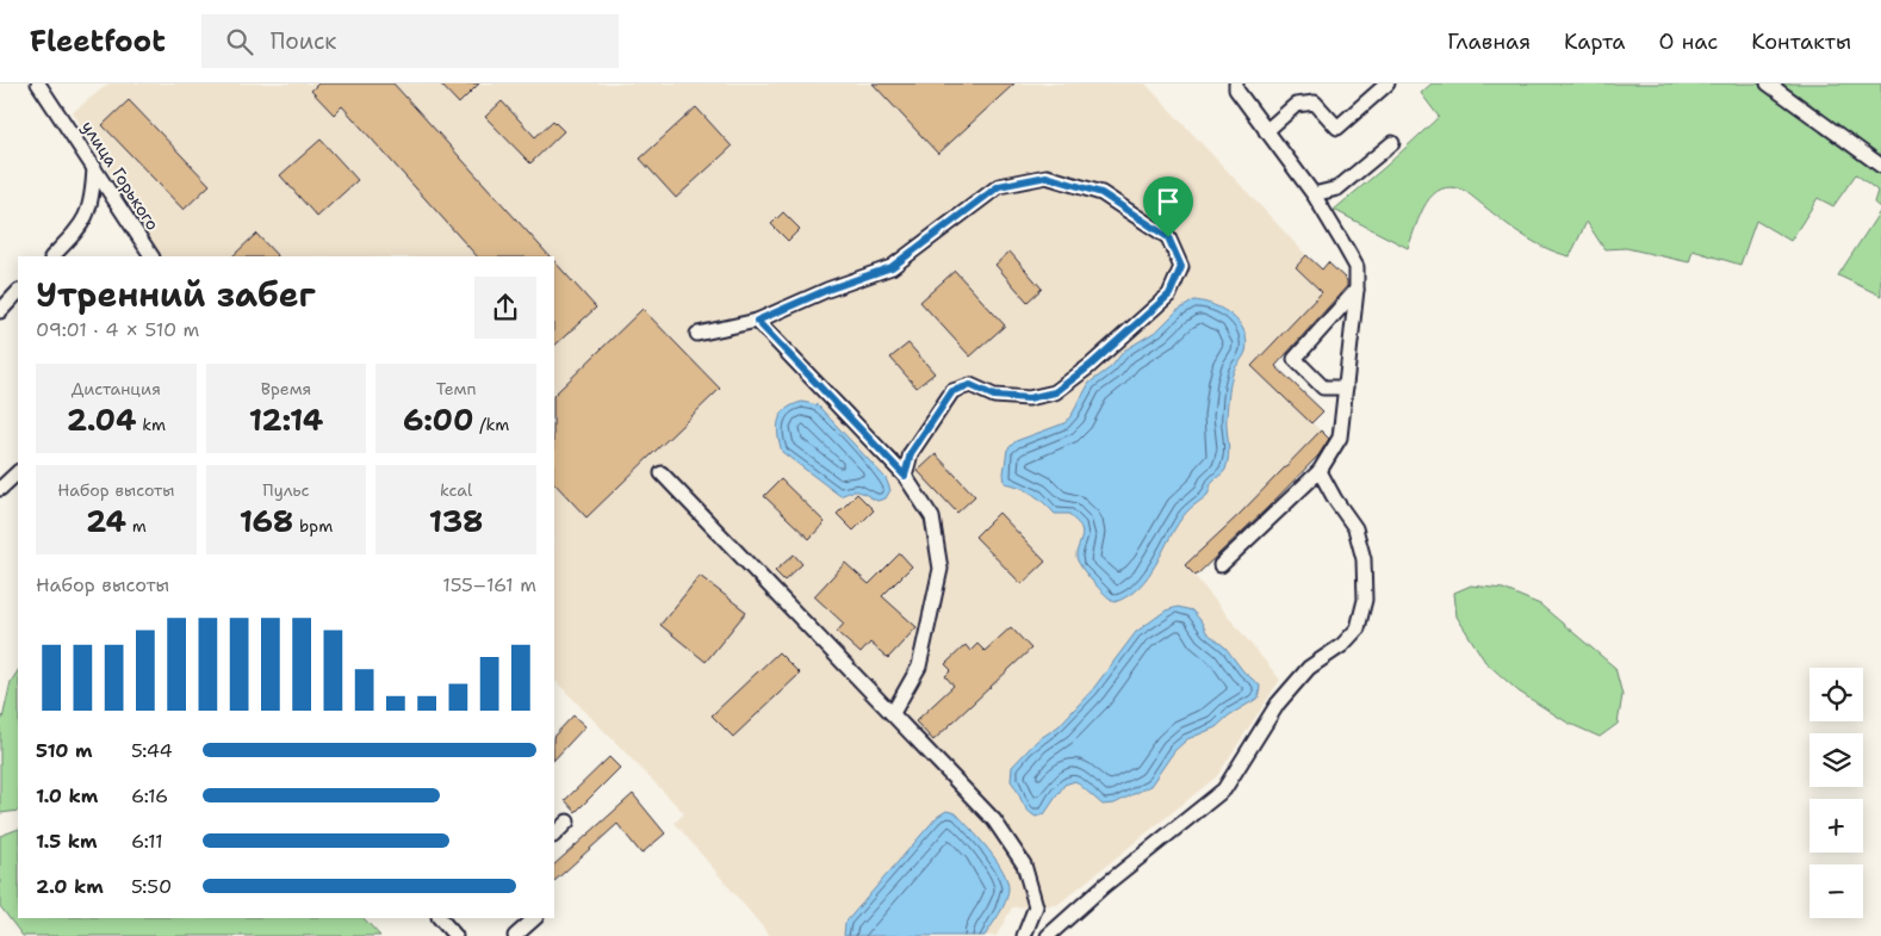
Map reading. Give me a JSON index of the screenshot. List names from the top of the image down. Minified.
{"streets":{"street":["улица Горького"]},"page":{"header":"Fleetfoot","search":"Поиск","nav":["Главная","Карта","О нас","Контакты"],"heading":["Утренний забег","09:01 · 4 × 510 m"],"stats":[["Дистанция","2.04 km"],["Время","12:14"],["Темп","6:00 /km"],["Набор высоты","24 m"],["Пульс","168 bpm"],["kcal","138"]],"chart":["Набор высоты","155–161 m"],"map_buttons":["+","−"],"list":[{"name":"510 m","note":"5:44"},{"name":"1.0 km","note":"6:16"},{"name":"1.5 km","note":"6:11"},{"name":"2.0 km","note":"5:50"}]}}
